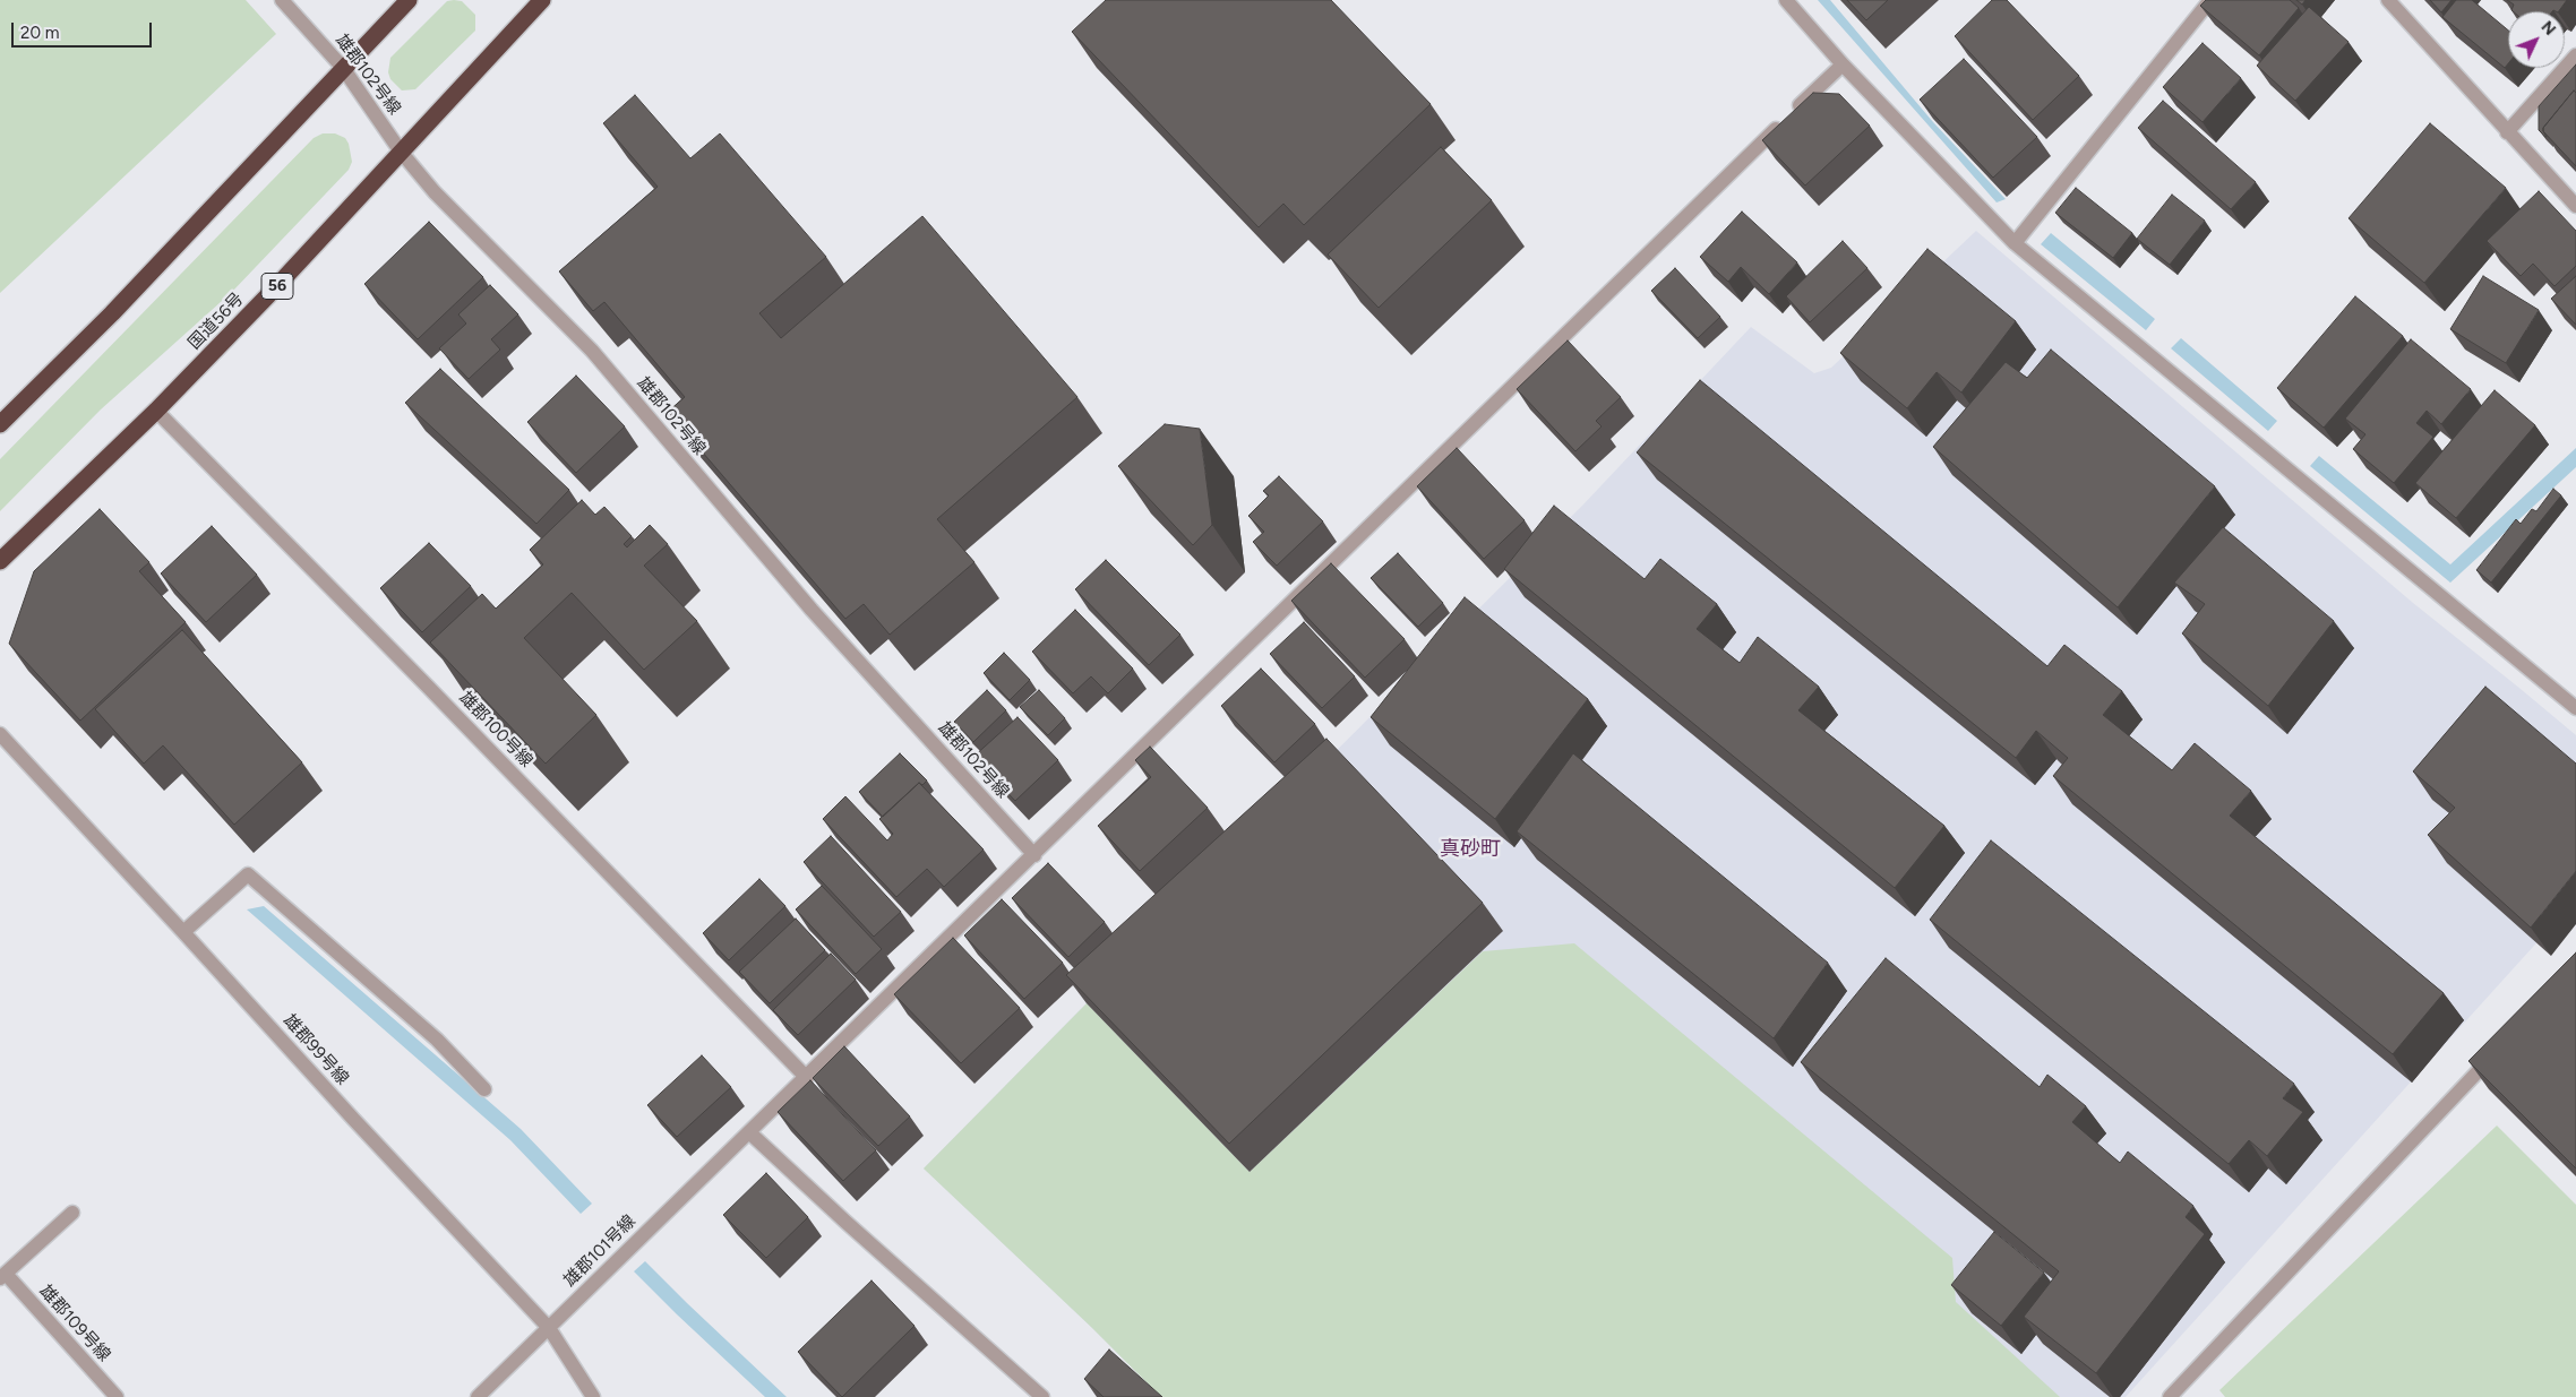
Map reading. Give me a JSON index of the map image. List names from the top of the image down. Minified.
{"streets":{"highway":["56","国道56号"],"street":["雄郡102号線","雄郡100号線","雄郡99号線","雄郡101号線","雄郡109号線"]},"crossings":[["雄郡102号線","国道56号"],["雄郡102号線","雄郡101号線"],["国道56号","雄郡100号線"],["雄郡100号線","雄郡101号線"],["雄郡99号線","雄郡101号線"]],"districts":["真砂町"],"scale_bar":"20 m","north":"top right"}
